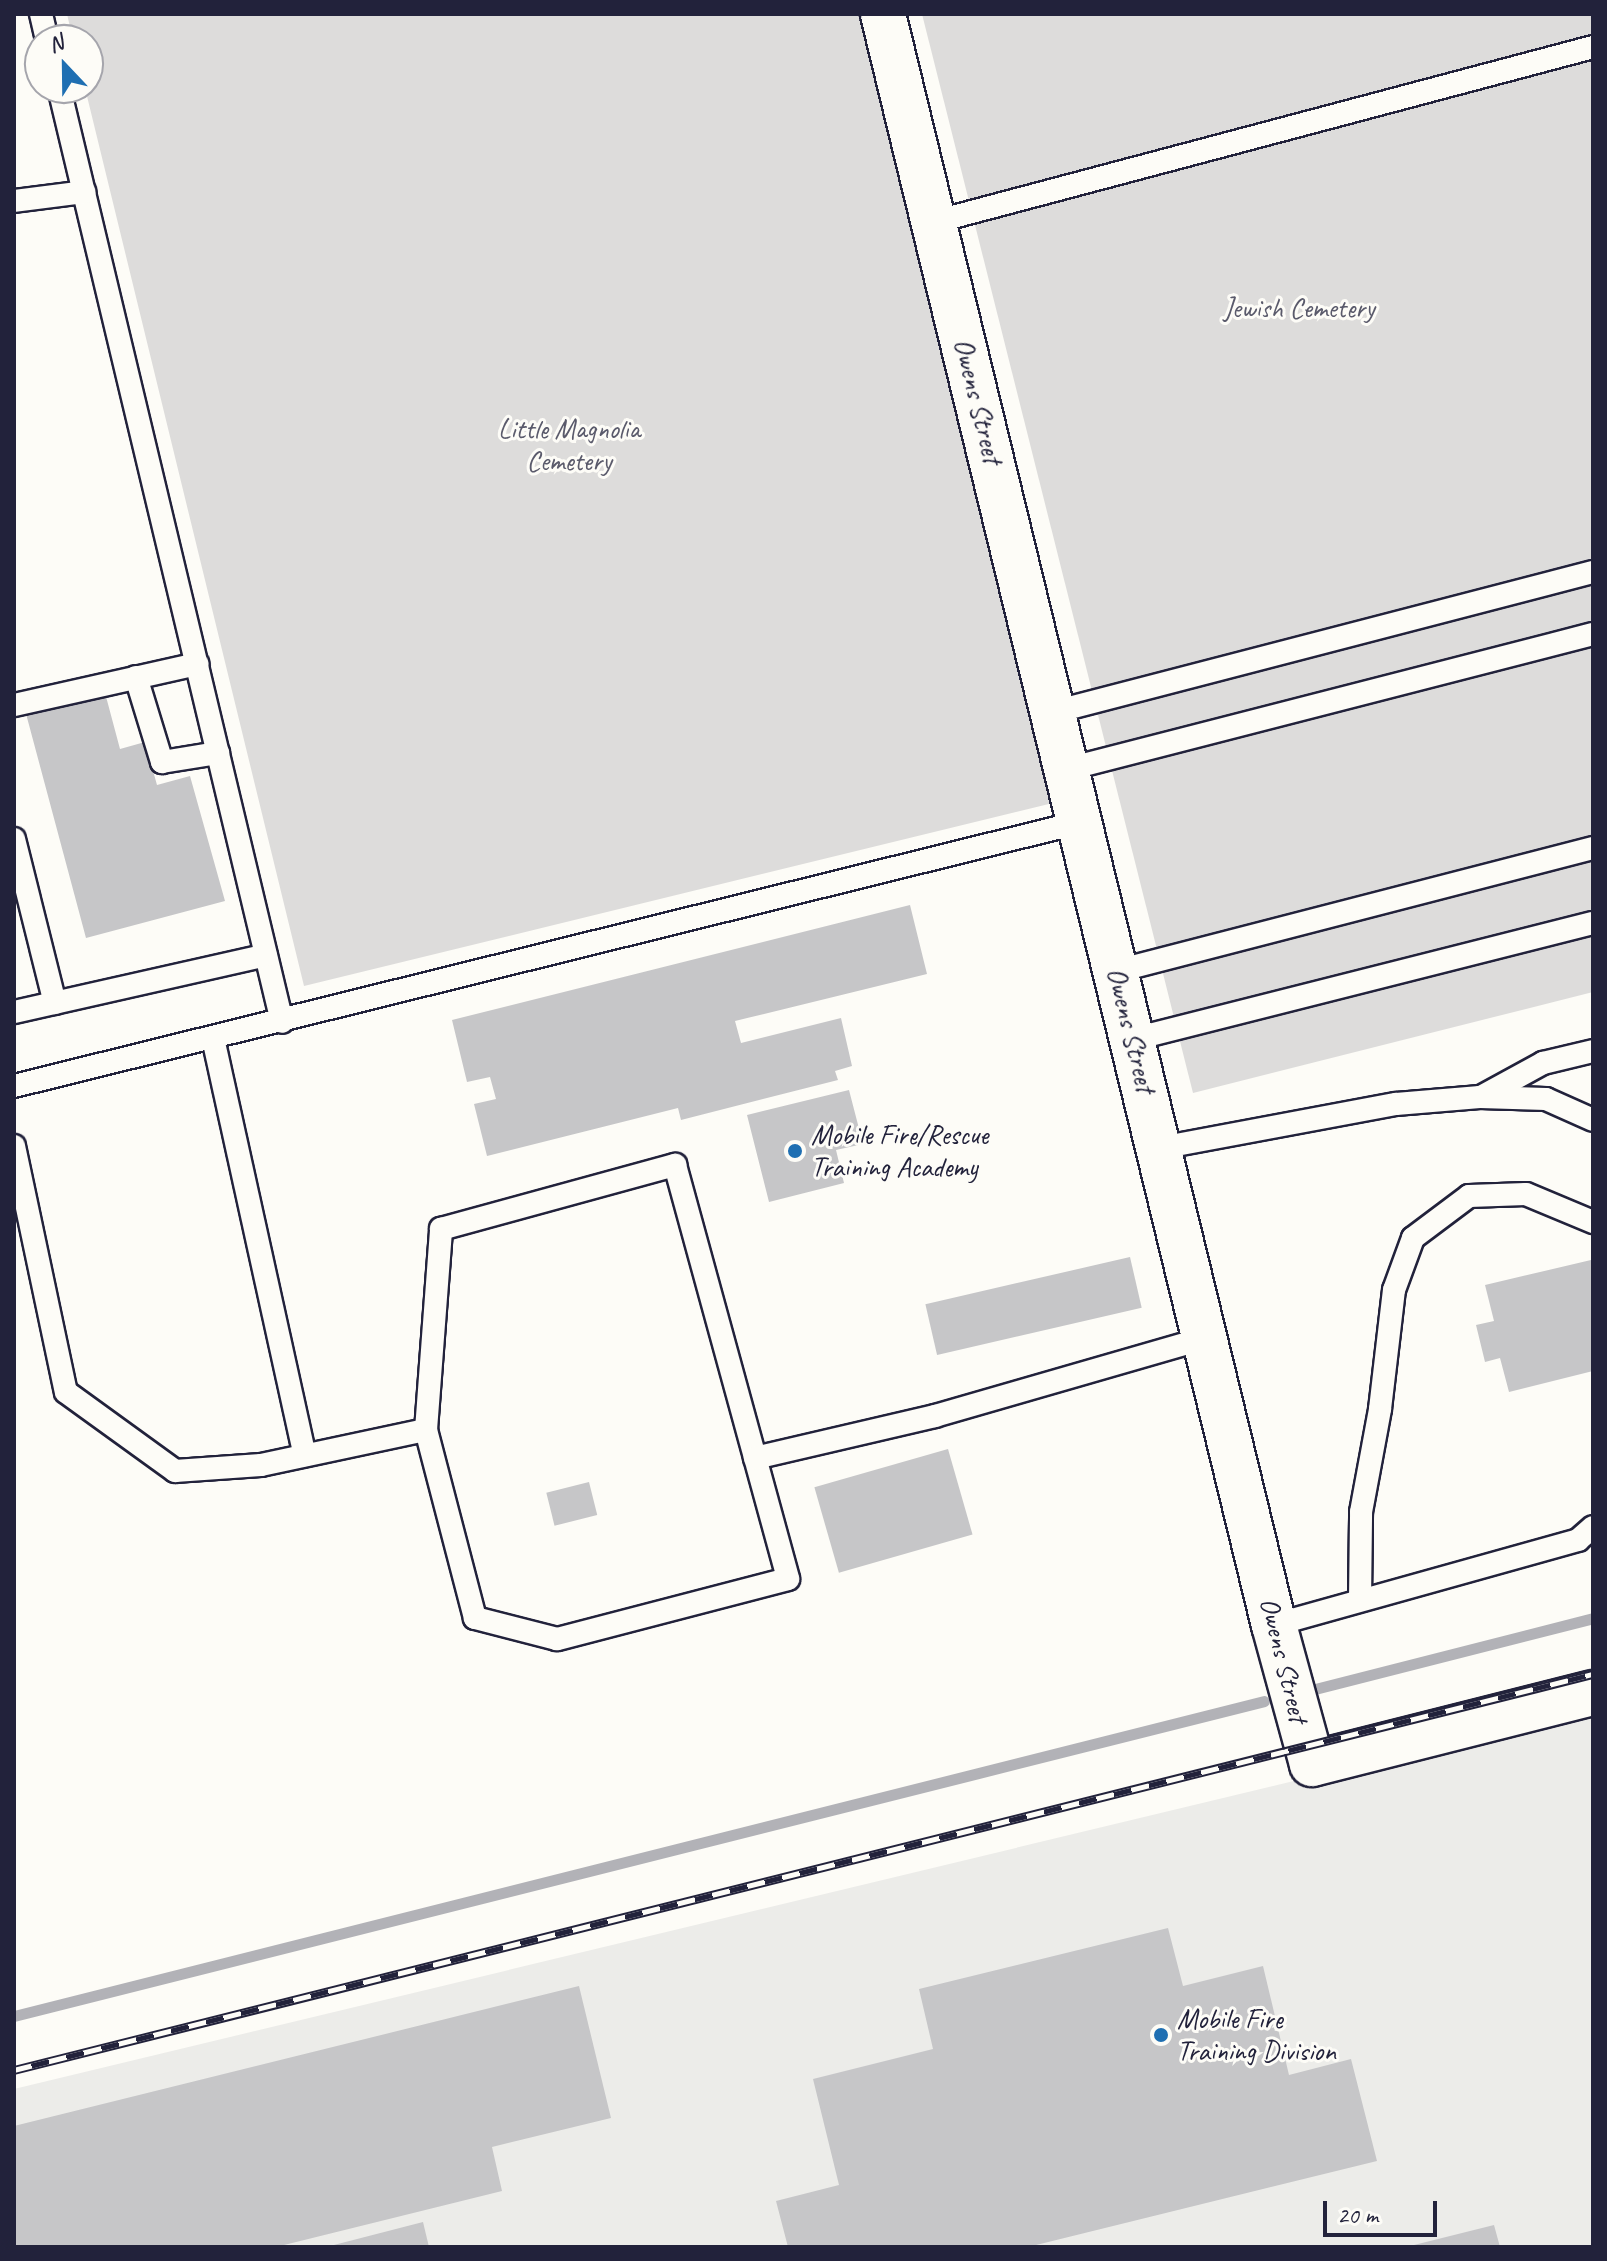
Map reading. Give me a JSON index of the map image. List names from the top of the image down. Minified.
{"streets":{"street":["Owens Street"]},"parks":["Jewish Cemetery","Little Magnolia Cemetery"],"places":["Mobile Fire/Rescue Training Academy","Mobile Fire Training Division"],"scale_bar":"20 m","north":"top"}
